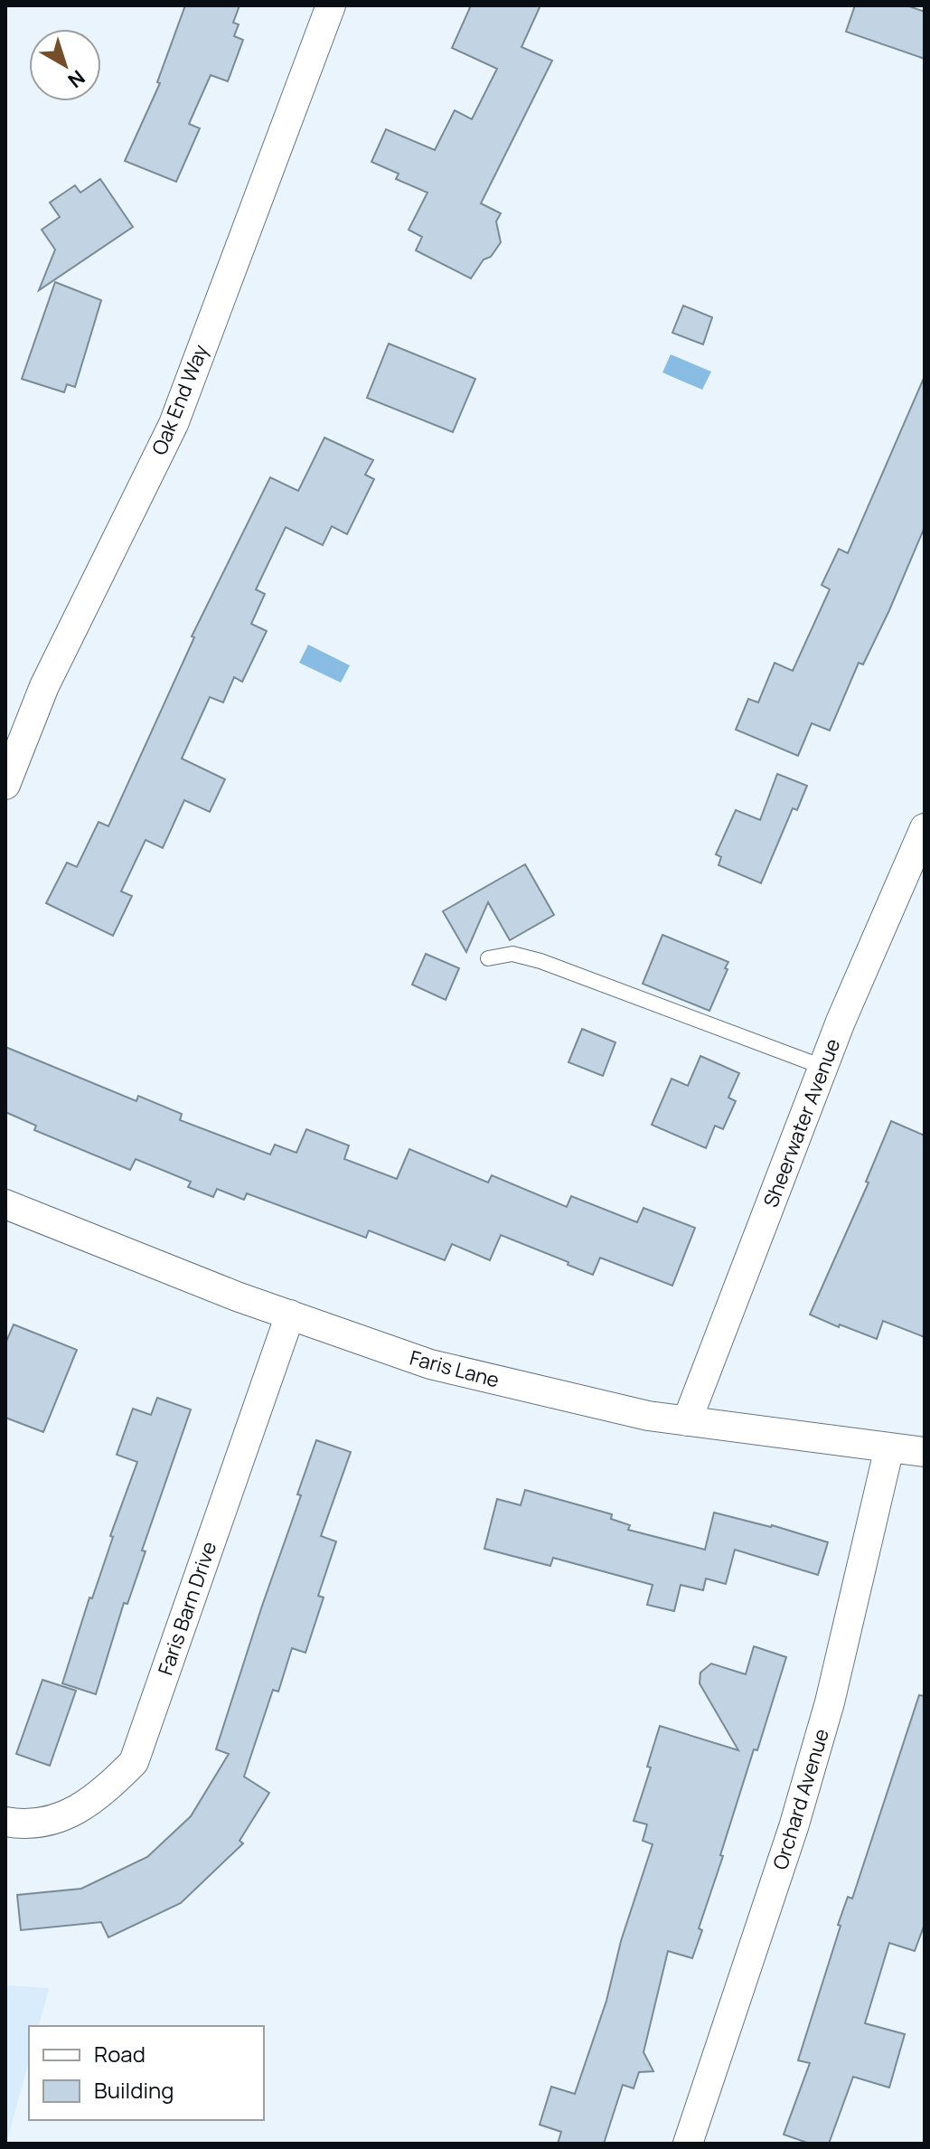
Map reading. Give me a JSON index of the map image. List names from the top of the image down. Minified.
{"streets":{"street":["Oak End Way","Sheerwater Avenue","Faris Lane","Faris Barn Drive","Orchard Avenue"]},"crossings":[["Sheerwater Avenue","Faris Lane"],["Faris Lane","Faris Barn Drive"],["Faris Lane","Orchard Avenue"]],"legend":["Road","Building"],"north":"bottom right"}
